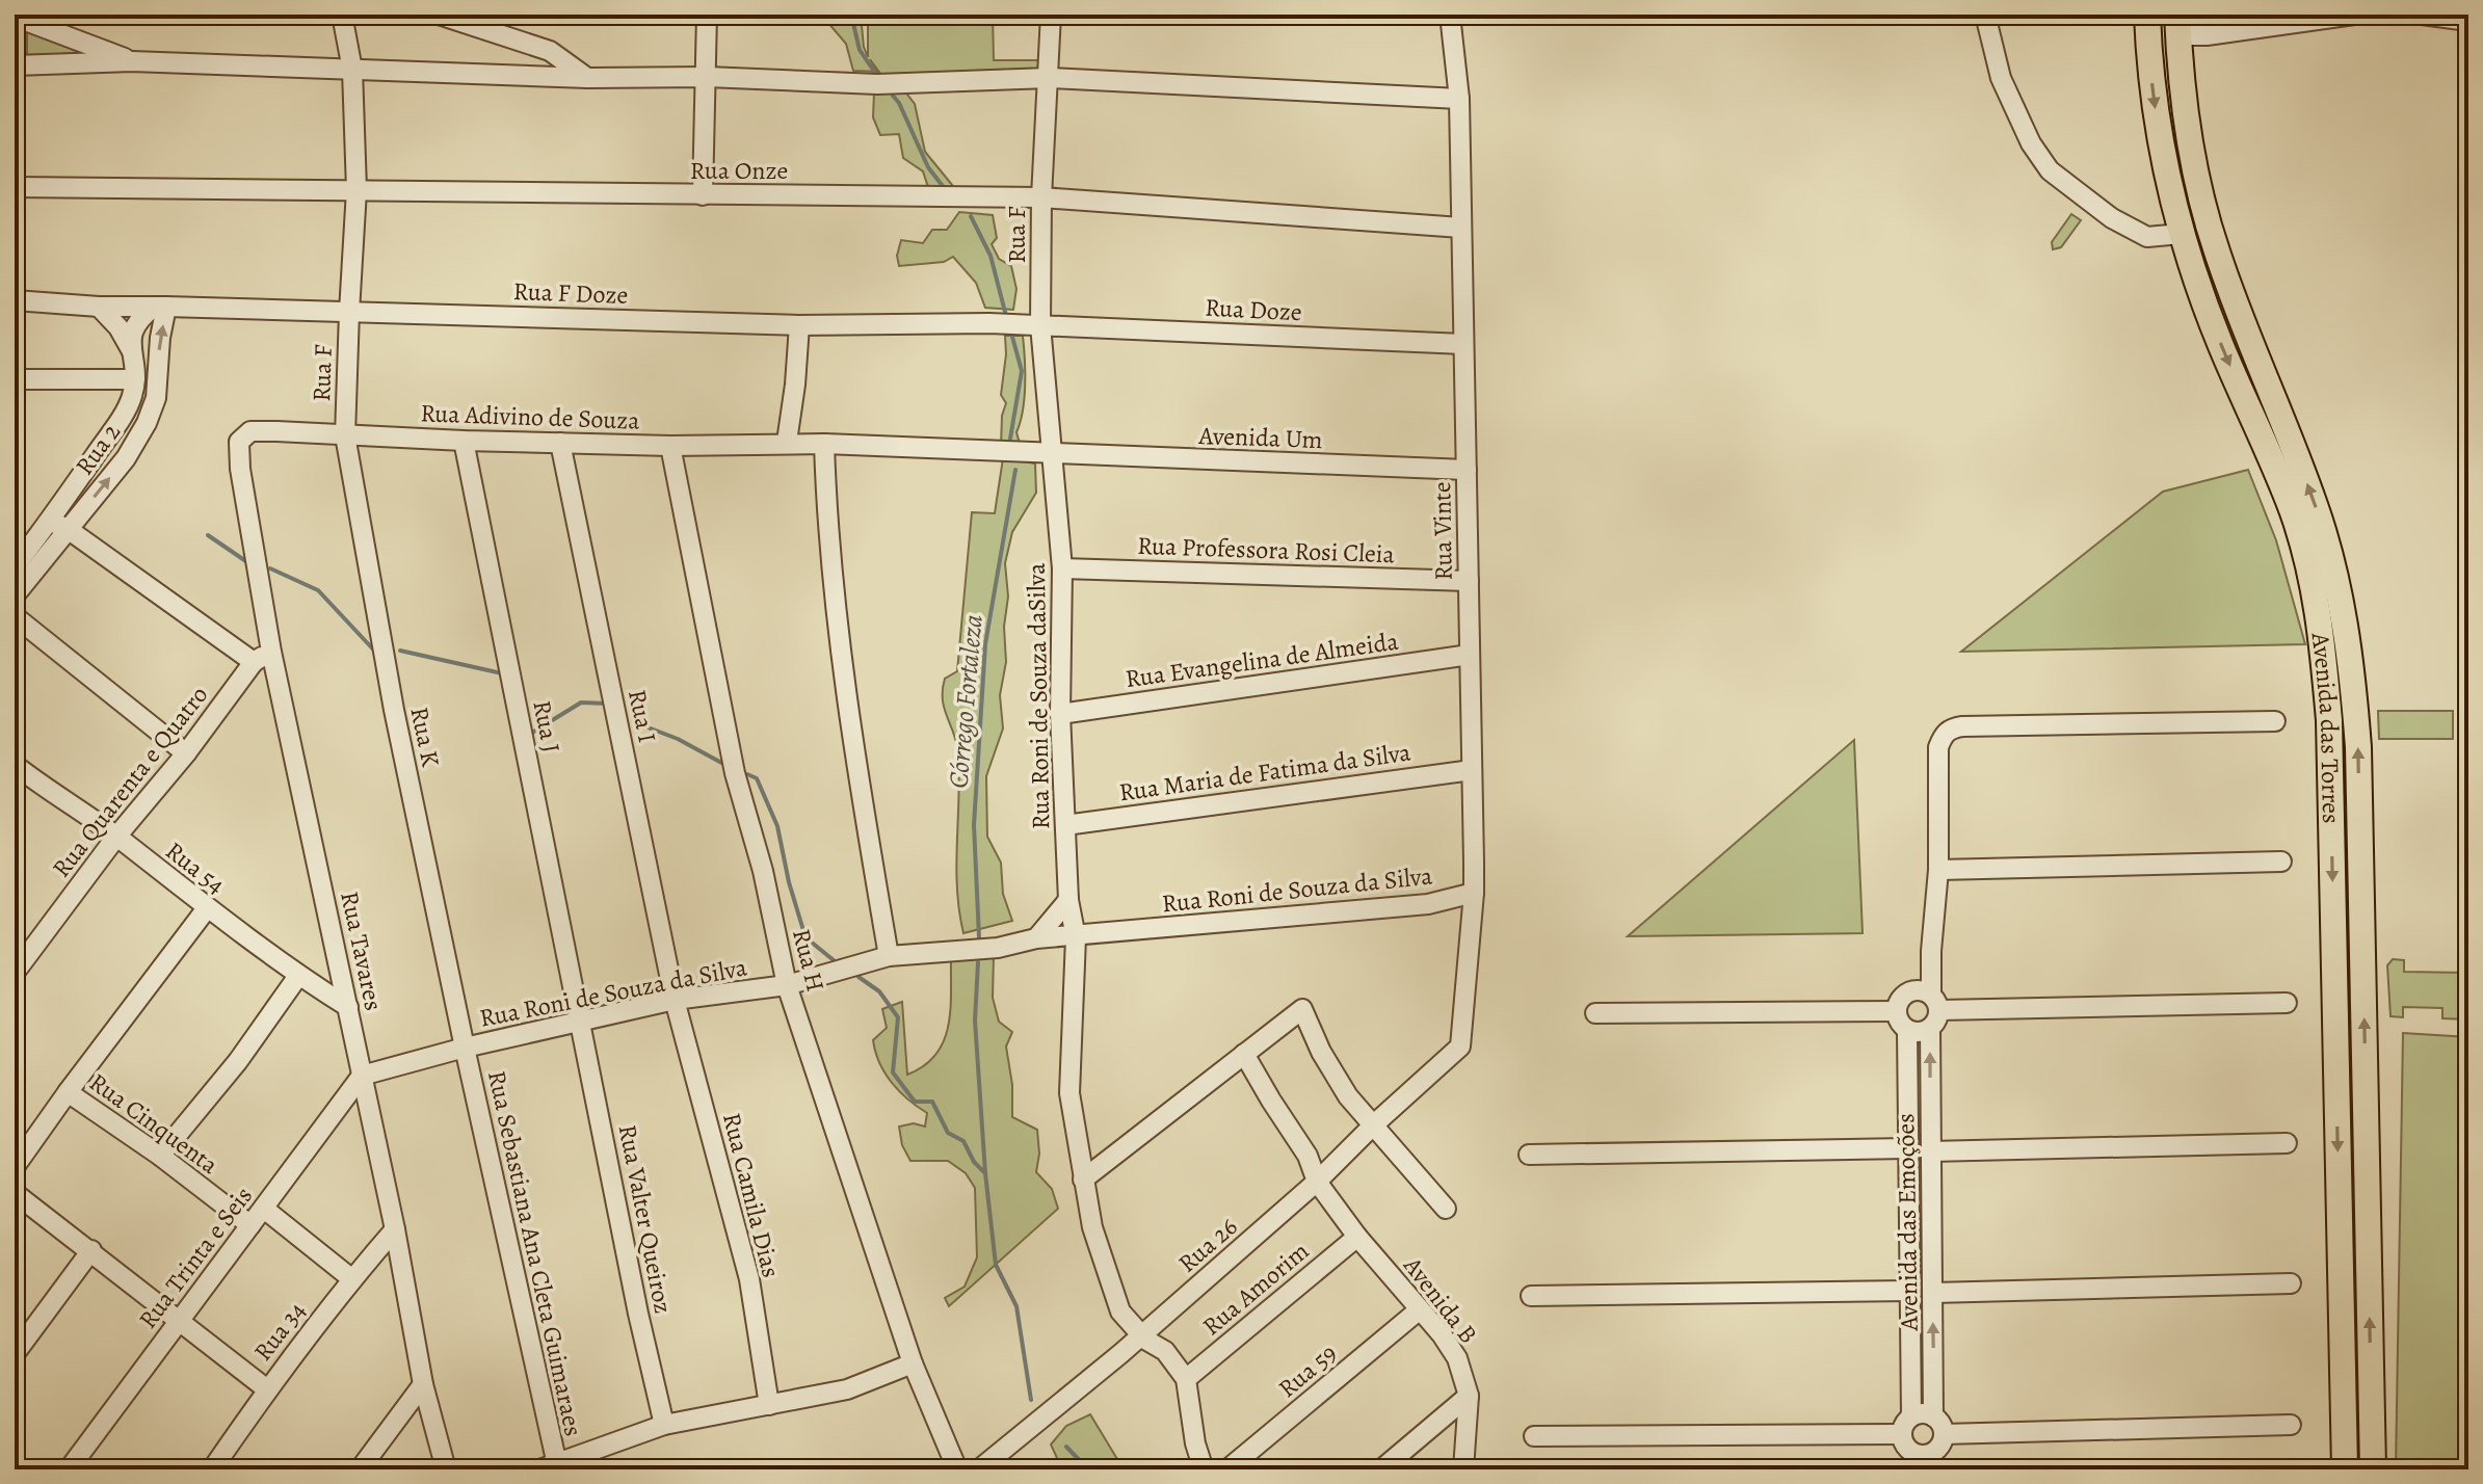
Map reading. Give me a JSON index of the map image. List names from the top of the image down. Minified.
{"streets":{"main road":["Avenida das Torres"],"street":["Rua Onze","Rua F","Rua F Doze","Rua Doze","Rua Adivino de Souza","Avenida Um","Rua 2","Rua Vinte","Rua Professora Rosi Cleia","Rua Evangelina de Almeida","Rua Roni de Souza daSilva","Rua I","Rua J","Rua K","Rua Maria de Fatima da Silva","Rua Quarenta e Quatro","Rua 54","Rua Roni de Souza da Silva","Rua Tavares","Rua H","Rua Cinquenta","Rua Camila Dias","Rua Valter Queiroz","Avenida das Emoções","Rua 26","Rua Sebastiana Ana Cleta Guimaraes","Rua Trinta e Seis","Rua Amorim","Avenida B","Rua 34","Rua 59"]},"crossings":[["Rua Onze","Rua F"],["Rua Onze","Rua Vinte"],["Rua F","Rua F Doze"],["Rua F","Rua Doze"],["Rua F","Rua Adivino de Souza"],["Rua F","Avenida Um"],["Rua F","Rua Roni de Souza daSilva"],["Rua F","Rua K"],["Rua F Doze","Rua Doze"],["Rua F Doze","Rua 2"],["Rua Doze","Rua Vinte"],["Rua Adivino de Souza","Avenida Um"],["Rua Adivino de Souza","Rua I"],["Rua Adivino de Souza","Rua J"],["Rua Adivino de Souza","Rua K"],["Rua Adivino de Souza","Rua Tavares"],["Rua Adivino de Souza","Rua H"],["Avenida Um","Rua Vinte"],["Avenida Um","Rua Roni de Souza daSilva"],["Rua Vinte","Rua Professora Rosi Cleia"],["Rua Vinte","Rua Evangelina de Almeida"],["Rua Vinte","Rua Maria de Fatima da Silva"],["Rua Vinte","Rua Roni de Souza da Silva"],["Rua Vinte","Rua 26"],["Rua Professora Rosi Cleia","Rua Roni de Souza daSilva"],["Rua Evangelina de Almeida","Rua Roni de Souza daSilva"],["Rua Roni de Souza daSilva","Rua Maria de Fatima da Silva"],["Rua Roni de Souza daSilva","Rua Roni de Souza da Silva"],["Rua Roni de Souza daSilva","Rua 26"],["Rua Roni de Souza daSilva","Rua Amorim"],["Rua I","Rua Roni de Souza da Silva"],["Rua I","Rua Camila Dias"],["Rua J","Rua Roni de Souza da Silva"],["Rua J","Rua Valter Queiroz"],["Rua K","Rua Roni de Souza da Silva"],["Rua K","Rua Sebastiana Ana Cleta Guimaraes"],["Rua Quarenta e Quatro","Rua 54"],["Rua 54","Rua Tavares"],["Rua Roni de Souza da Silva","Rua Tavares"],["Rua Roni de Souza da Silva","Rua H"],["Rua Roni de Souza da Silva","Rua Camila Dias"],["Rua Roni de Souza da Silva","Rua Valter Queiroz"],["Rua Roni de Souza da Silva","Rua Sebastiana Ana Cleta Guimaraes"],["Rua Roni de Souza da Silva","Rua Trinta e Seis"],["Rua Tavares","Rua Trinta e Seis"],["Rua Tavares","Rua 34"],["Rua Cinquenta","Rua Trinta e Seis"],["Rua 26","Avenida B"],["Rua Amorim","Avenida B"],["Avenida B","Rua 59"]],"water":["Córrego Fortaleza"]}
